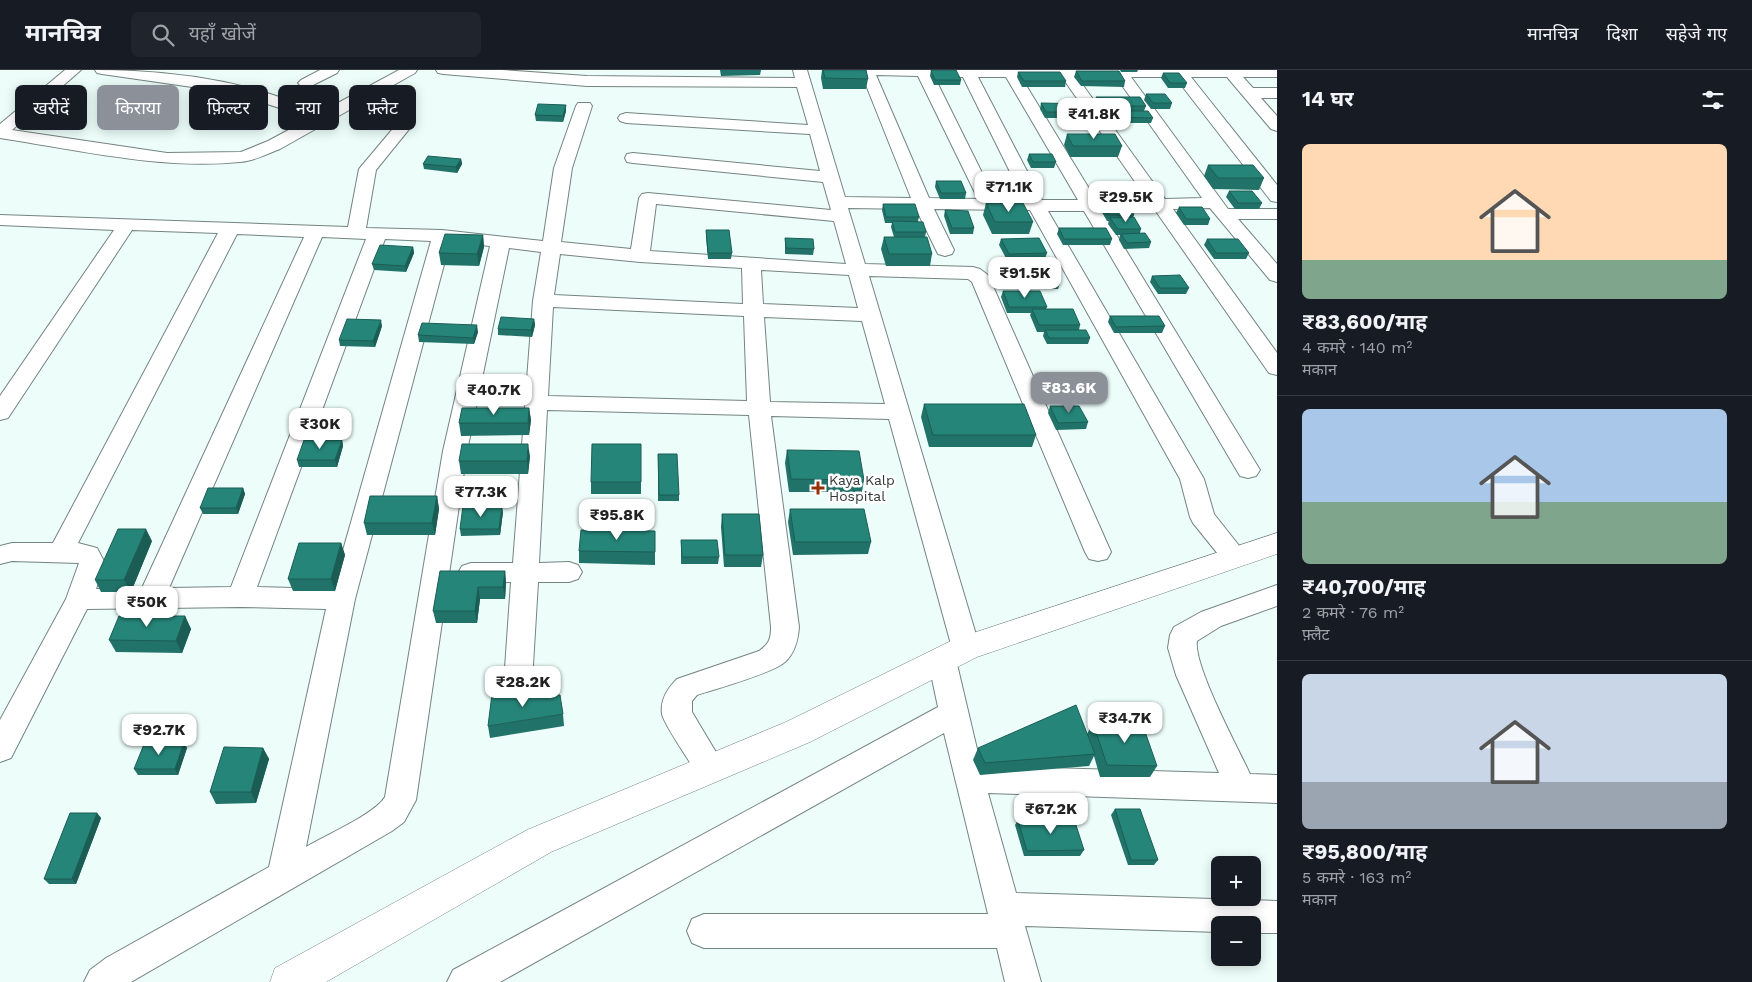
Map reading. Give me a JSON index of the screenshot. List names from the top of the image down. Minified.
{"places":{"health":["Kaya Kalp Hospital"]},"page":{"header":"मानचित्र","search":"यहाँ खोजें","nav":["मानचित्र","दिशा","सहेजे गए"],"heading":"14 घर","chip":["खरीदें","किराया","फ़िल्टर","नया","फ़्लैट"],"price":["₹41.8K","₹71.1K","₹29.5K","₹91.5K","₹83.6K","₹40.7K","₹30K","₹77.3K","₹95.8K","₹50K","₹28.2K","₹34.7K","₹92.7K","₹67.2K"],"list":[{"name":"₹83,600/माह","note":"4 कमरे · 140 m² · मकान"},{"name":"₹40,700/माह","note":"2 कमरे · 76 m² · फ़्लैट"},{"name":"₹95,800/माह","note":"5 कमरे · 163 m² · मकान"}],"map_buttons":["+","−"]}}
